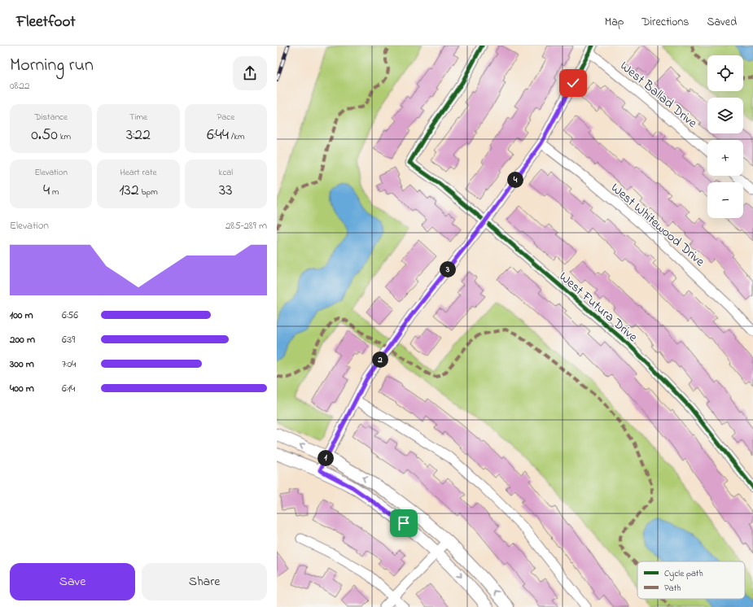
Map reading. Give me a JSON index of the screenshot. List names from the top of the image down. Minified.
{"streets":{"street":["West Ballad Drive","West Whitewood Drive","West Futura Drive"]},"legend":["Cycle path","Path"],"page":{"header":"Fleetfoot","nav":["Map","Directions","Saved"],"heading":["Morning run","08:22"],"map_buttons":["+","−"],"stats":[["Distance","0.50 km"],["Time","3:22"],["Pace","6:44 /km"],["Elevation","4 m"],["Heart rate","132 bpm"],["kcal","33"]],"pins":["4","3","2","1"],"chart":["Elevation","285–289 m"],"list":[{"name":"100 m","note":"6:56"},{"name":"200 m","note":"6:39"},{"name":"300 m","note":"7:04"},{"name":"400 m","note":"6:14"}],"buttons":["Save","Share"]}}
